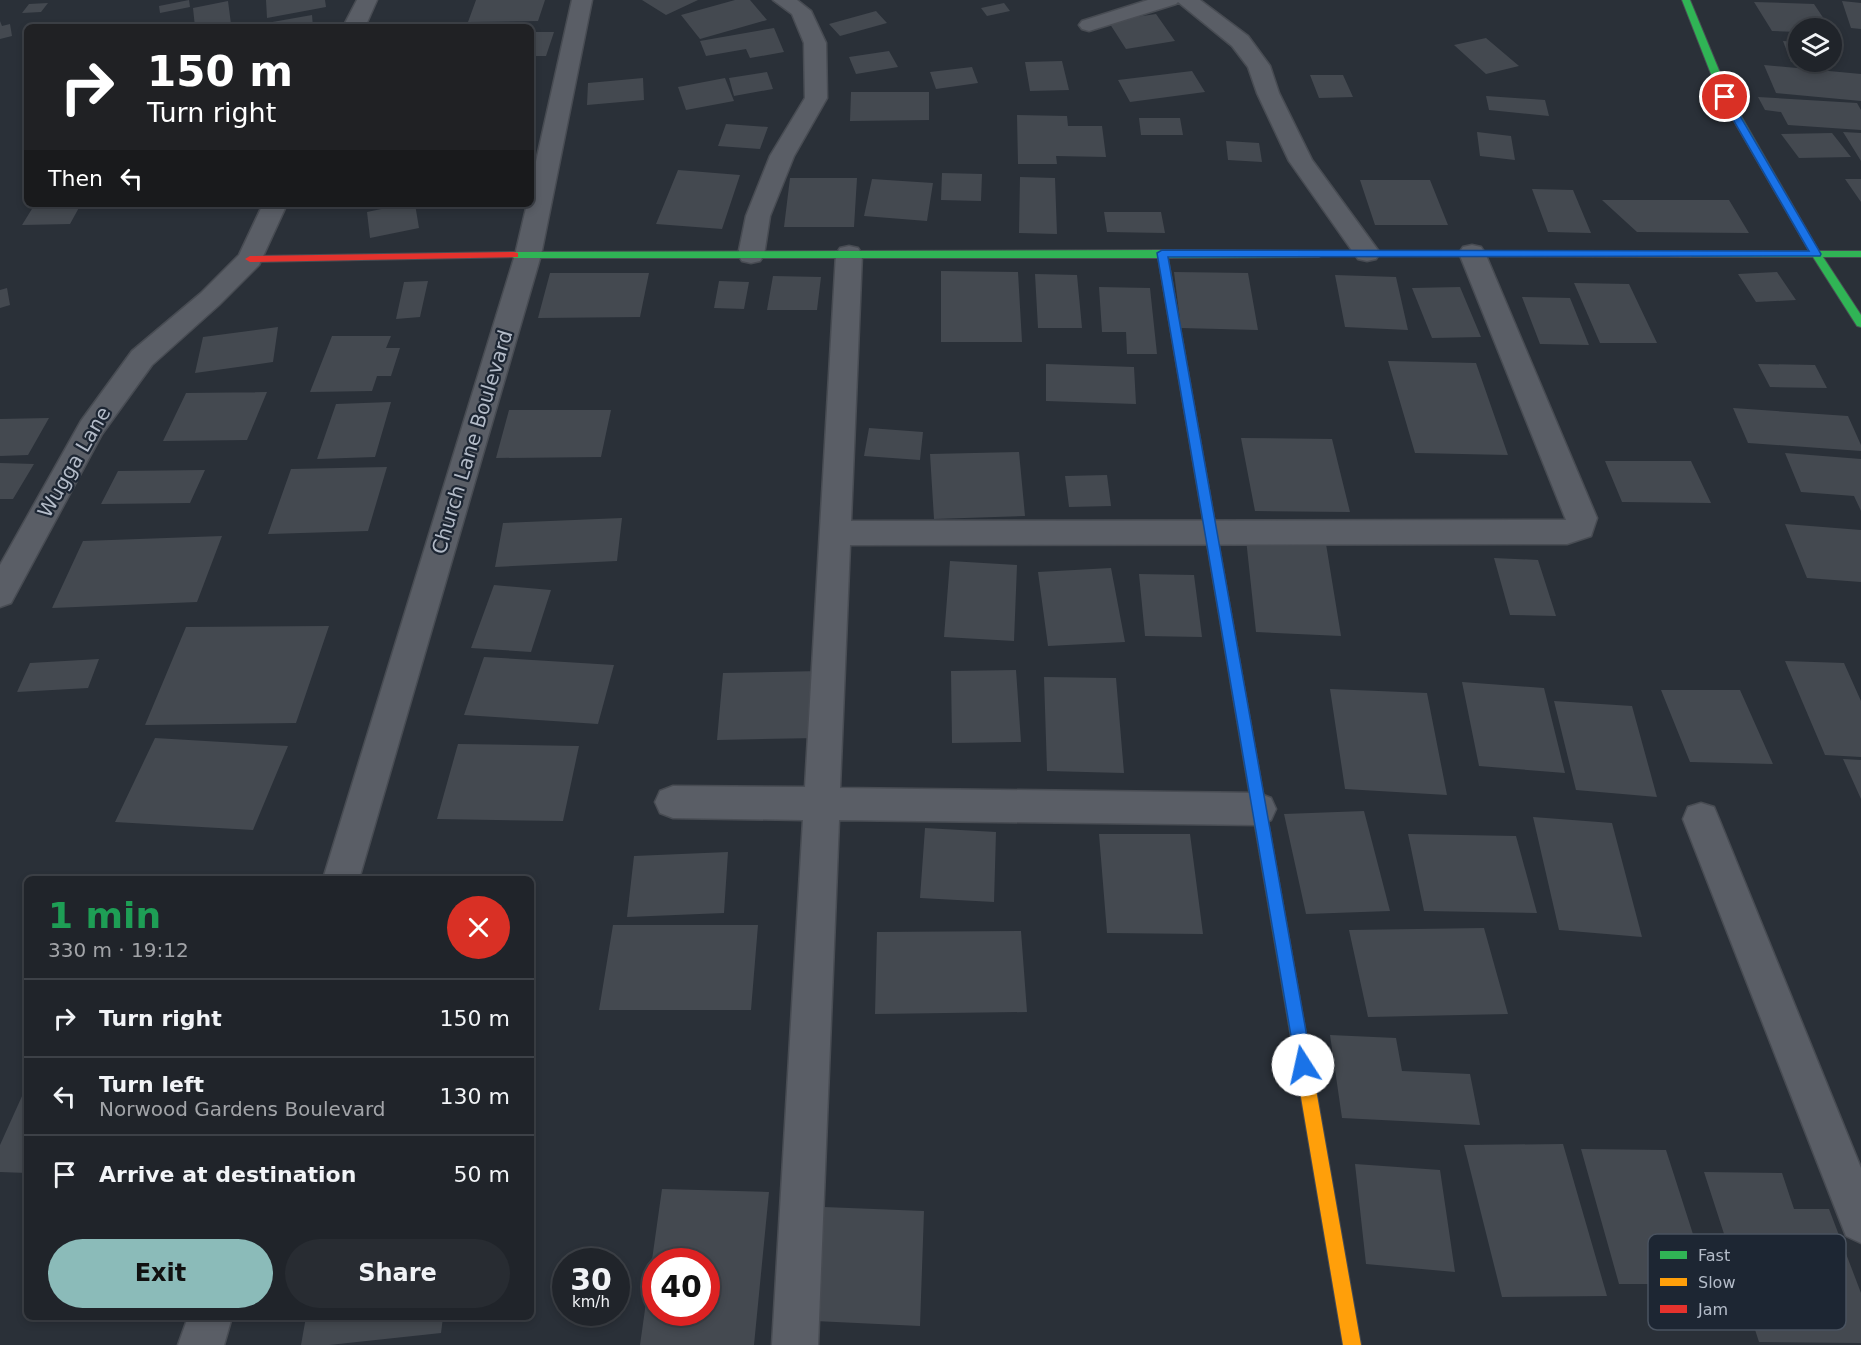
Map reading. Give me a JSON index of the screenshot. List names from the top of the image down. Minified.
{"streets":{"street":["Church Lane Boulevard","Wugga Lane"]},"legend":["Fast","Slow","Jam"],"page":{"turn":["150 m","Turn right"],"then":"Then","heading":["1 min","330 m · 19:12"],"list":[{"name":"Turn right","value":"150 m"},{"name":"Turn left","note":"Norwood Gardens Boulevard","value":"130 m"},{"name":"Arrive at destination","value":"50 m"}],"buttons":["Exit","Share"],"speed":"30 km/h","limit":"40"}}
